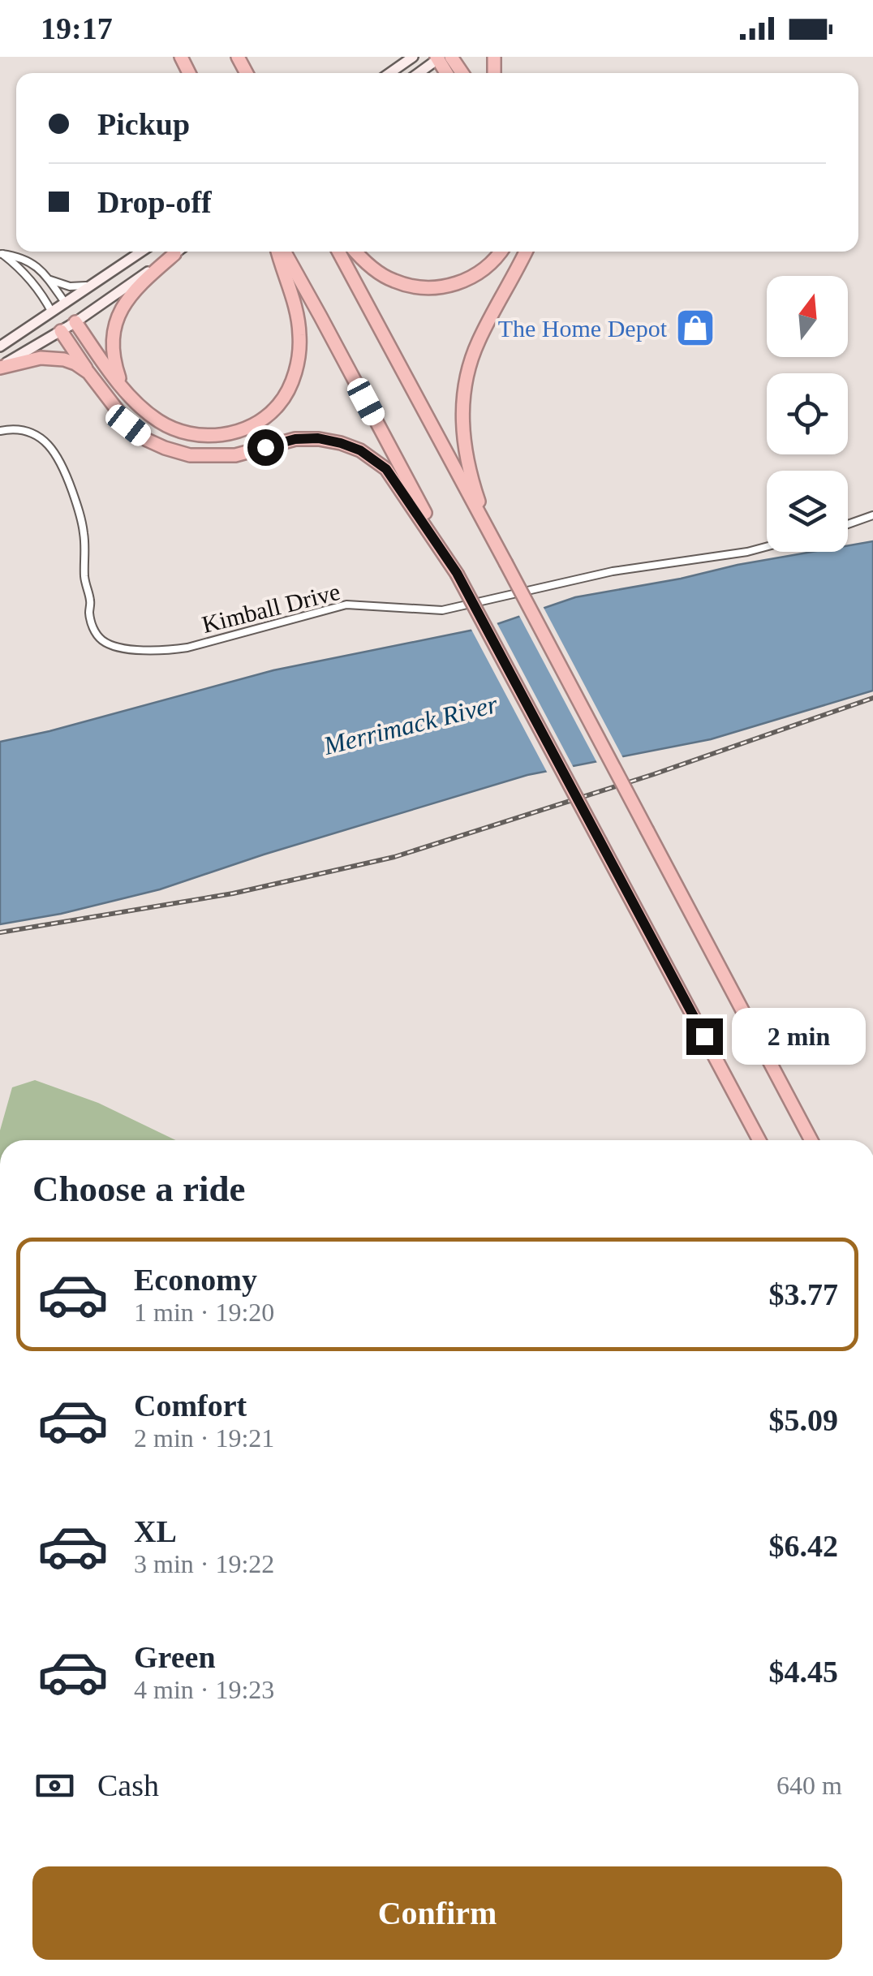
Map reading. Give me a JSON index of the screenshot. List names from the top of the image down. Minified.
{"streets":{"street":["Kimball Drive"]},"water":["Merrimack River"],"places":{"shop":["The Home Depot"]},"north":"top","page":{"status":"19:17","banner":["Pickup","Drop-off"],"bubble":"2 min","heading":"Choose a ride","list":[{"name":"Economy","note":"1 min · 19:20","value":"$3.77"},{"name":"Comfort","note":"2 min · 19:21","value":"$5.09"},{"name":"XL","note":"3 min · 19:22","value":"$6.42"},{"name":"Green","note":"4 min · 19:23","value":"$4.45"}],"pay":["Cash","640 m"],"buttons":"Confirm"}}
